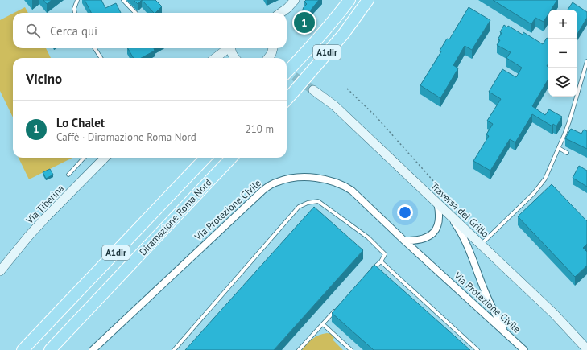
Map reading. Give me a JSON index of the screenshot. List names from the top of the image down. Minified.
{"streets":{"highway":["A1dir","Diramazione Roma Nord"],"main road":["Via Tiberina","Traversa del Grillo"],"street":["Via Protezione Civile"]},"page":{"map_buttons":["+","−"],"pins":"1","search":"Cerca qui","heading":"Vicino","list":[{"mark":"1","name":"Lo Chalet","note":"Caffè · Diramazione Roma Nord","value":"210 m"}]}}
